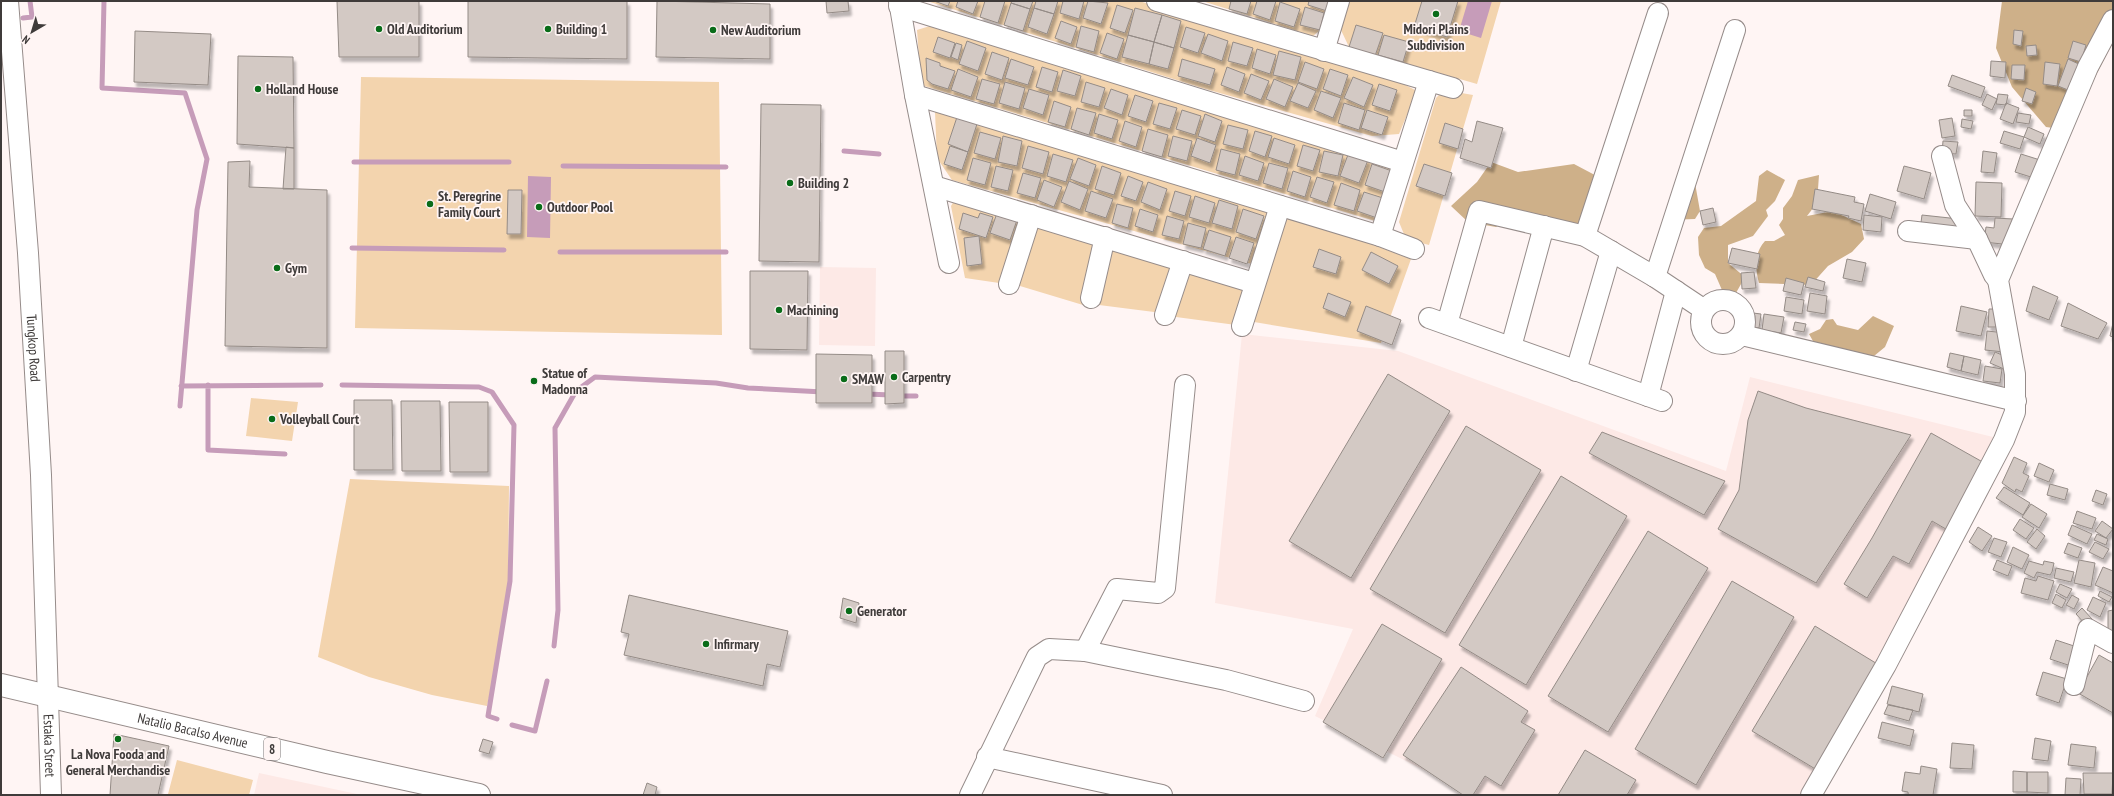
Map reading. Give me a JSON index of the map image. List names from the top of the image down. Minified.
{"streets":{"highway":["Natalio Bacalso Avenue","8"],"street":["Tungkop Road","Estaka Street"]},"crossings":[["Tungkop Road","Natalio Bacalso Avenue"],["Tungkop Road","Estaka Street"],["Natalio Bacalso Avenue","Estaka Street"]],"places":["Midori Plains Subdivision","Old Auditorium","Building 1","New Auditorium","Holland House","Building 2","St. Peregrine Family Court","Outdoor Pool","Gym","Machining","Carpentry","SMAW","Statue of Madonna","Volleyball Court","Generator","Infirmary","La Nova Fooda and General Merchandise"],"north":"bottom left"}
